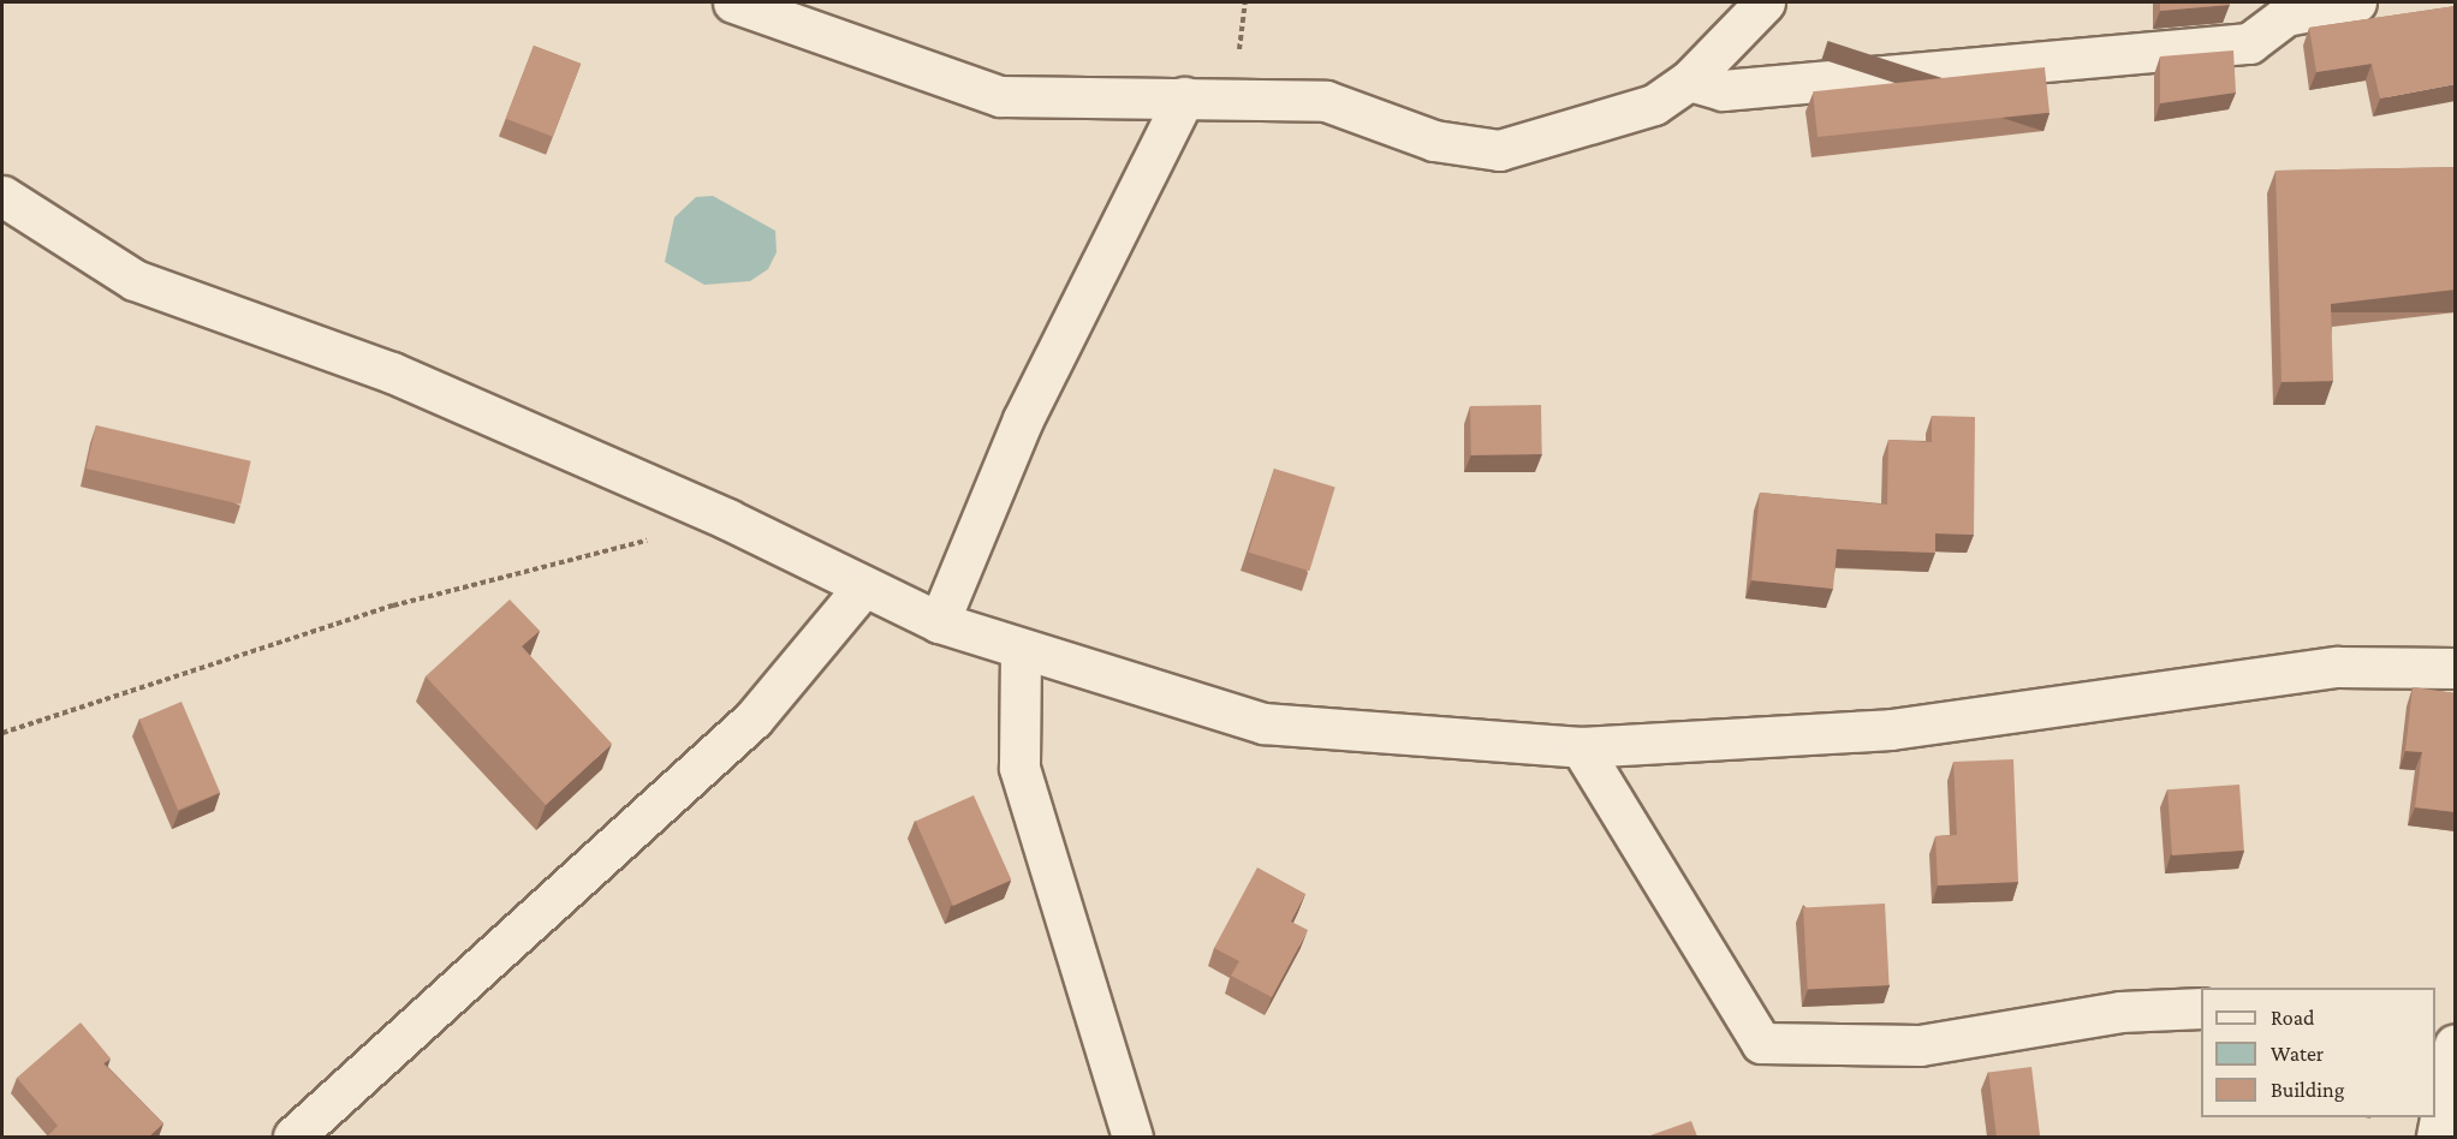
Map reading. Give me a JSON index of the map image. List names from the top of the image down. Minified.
{"legend":["Road","Water","Building"]}
